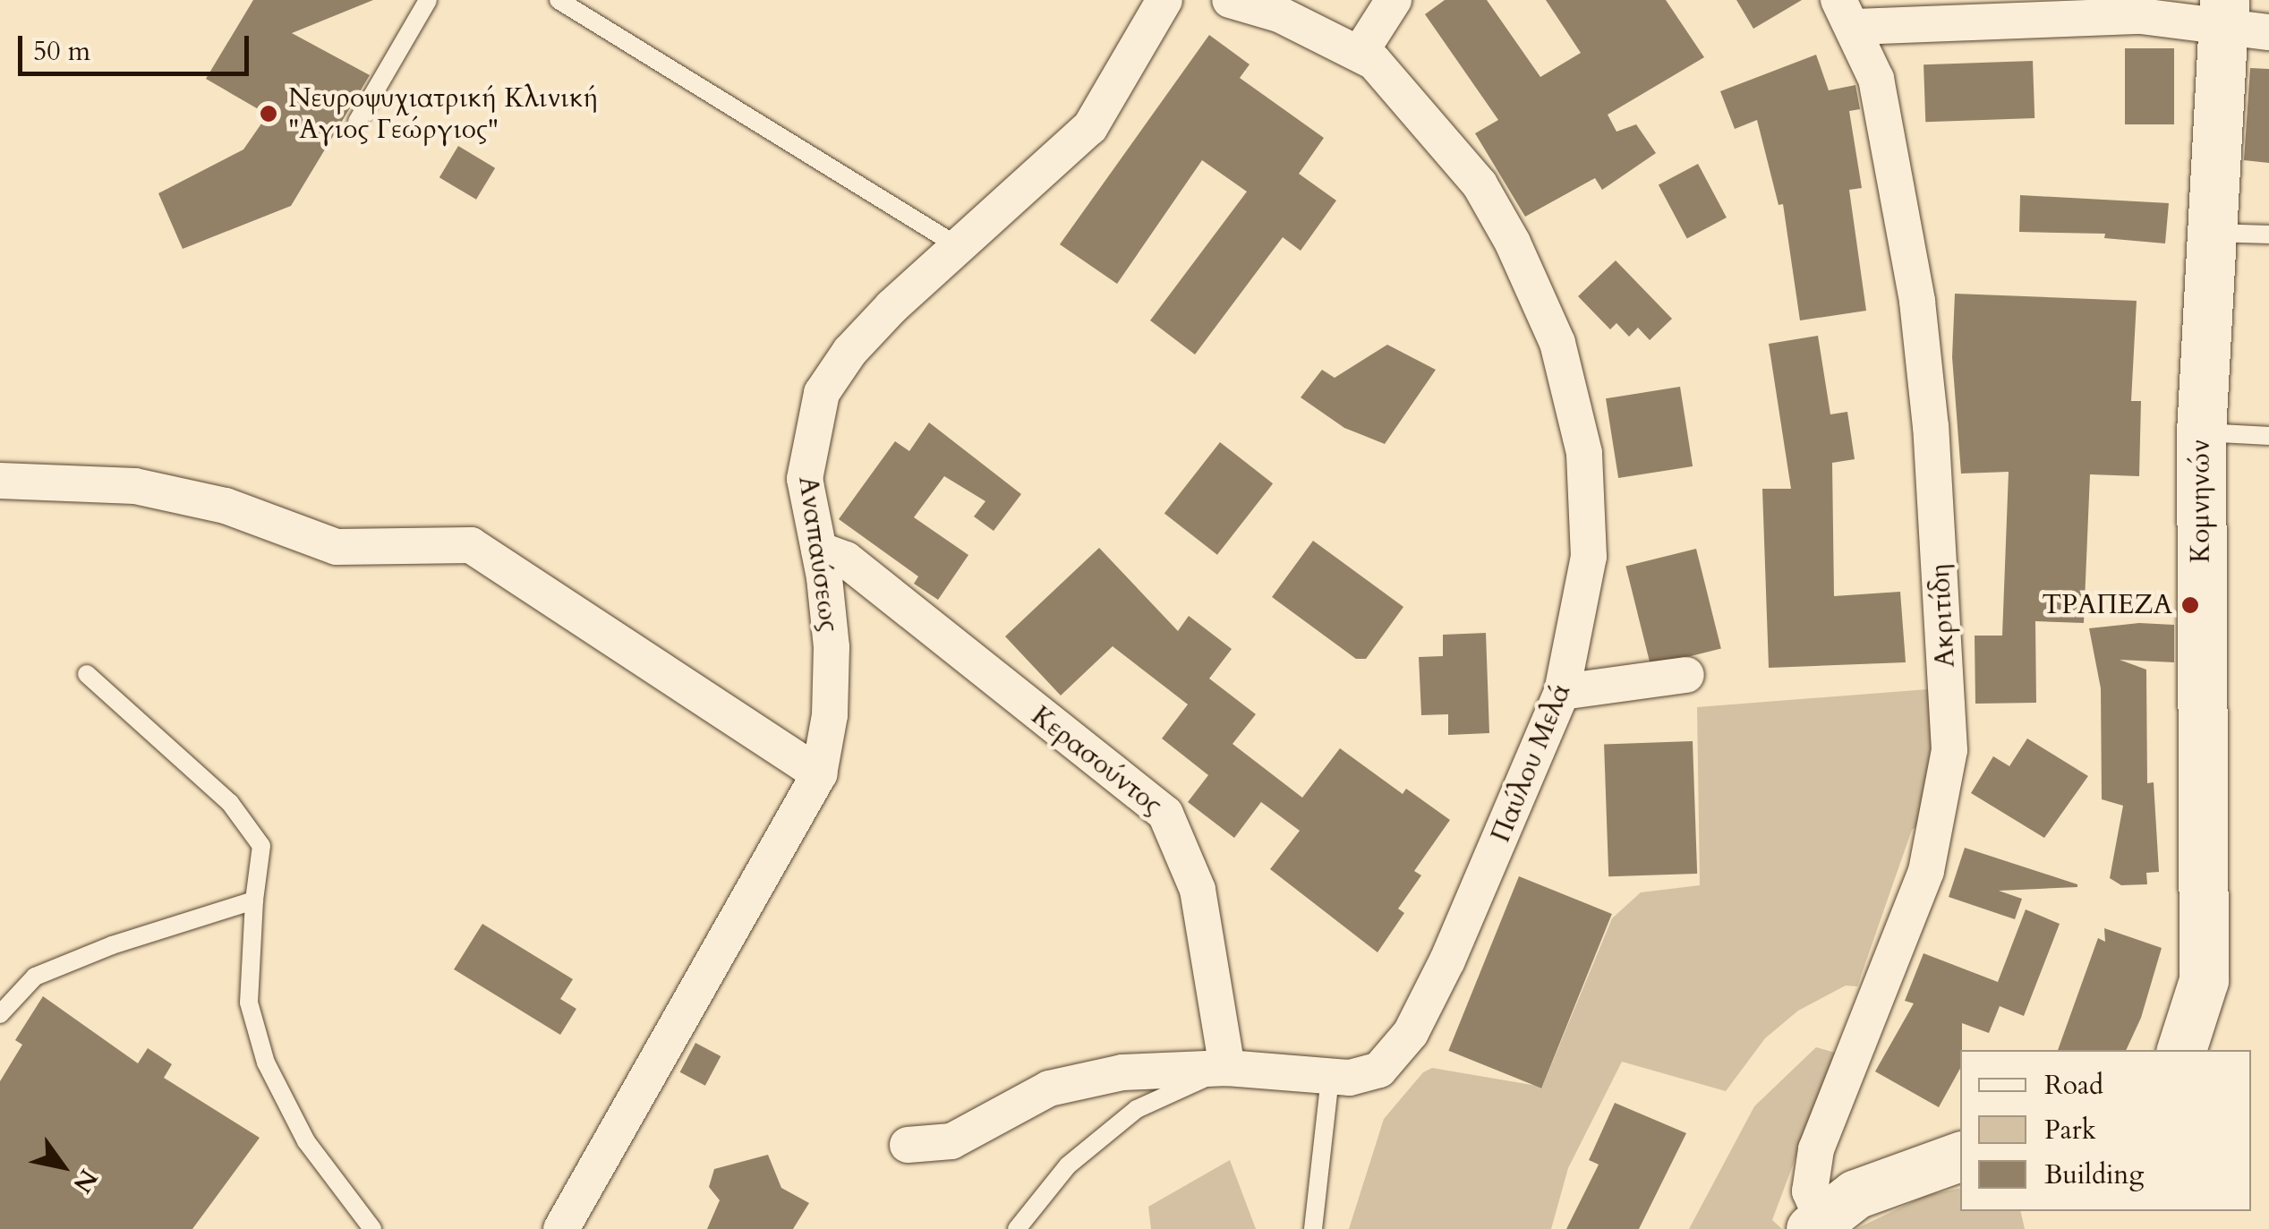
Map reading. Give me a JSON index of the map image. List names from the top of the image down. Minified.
{"streets":{"main road":["Κομνηνών"],"street":["Αναπαύσεως","Ακριτίδη","Κερασούντος","Παύλου Μελά"]},"crossings":[["Αναπαύσεως","Κερασούντος"],["Κερασούντος","Παύλου Μελά"]],"places":["Νευροψυχιατρική Κλινική \"Αγιος Γεώργιος\"","ΤΡΑΠΕΖΑ"],"legend":["Road","Park","Building"],"scale_bar":"50 m","north":"bottom right"}
